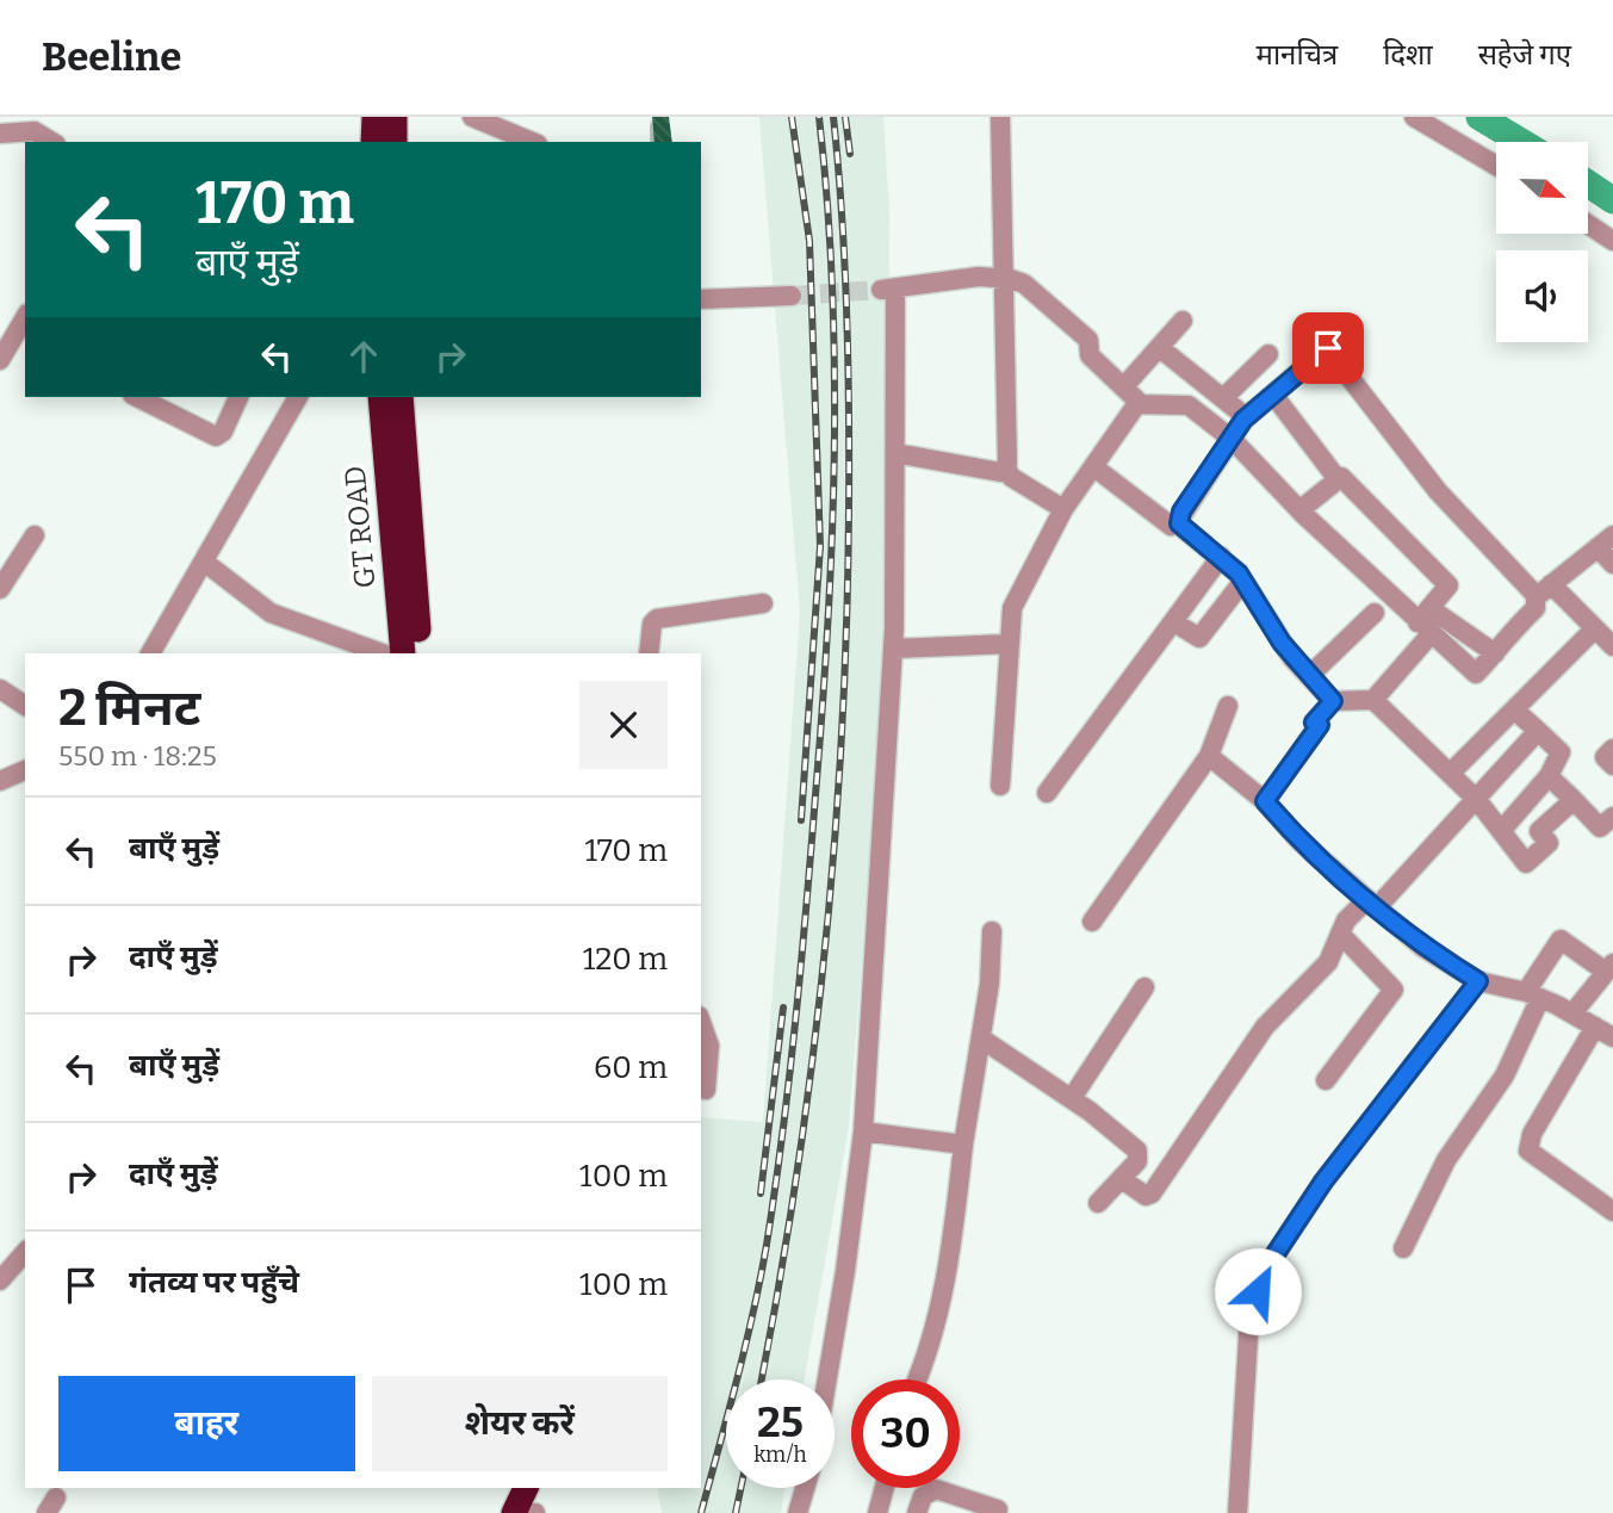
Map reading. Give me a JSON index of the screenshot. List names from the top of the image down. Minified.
{"streets":{"highway":["GT ROAD"]},"north":"right","page":{"header":"Beeline","nav":["मानचित्र","दिशा","सहेजे गए"],"turn":["170 m","बाएँ मुड़ें"],"heading":["2 मिनट","550 m · 18:25"],"list":[{"name":"बाएँ मुड़ें","value":"170 m"},{"name":"दाएँ मुड़ें","value":"120 m"},{"name":"बाएँ मुड़ें","value":"60 m"},{"name":"दाएँ मुड़ें","value":"100 m"},{"name":"गंतव्य पर पहुँचे","value":"100 m"}],"buttons":["बाहर","शेयर करें"],"speed":"25 km/h","limit":"30"}}
